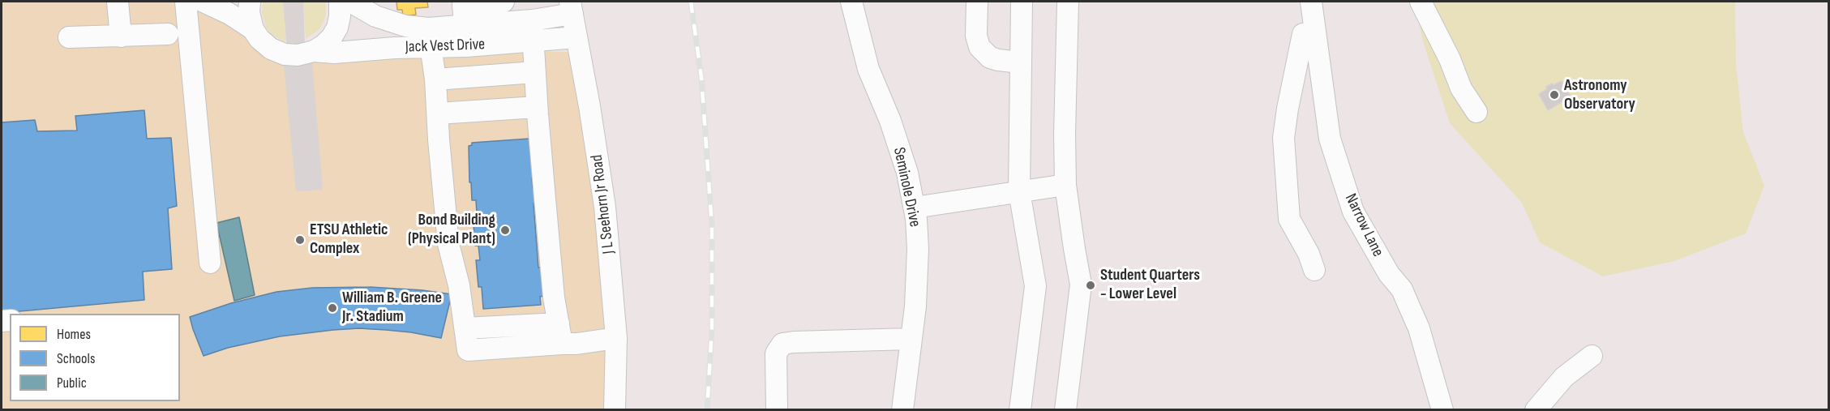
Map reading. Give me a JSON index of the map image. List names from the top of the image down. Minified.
{"streets":{"street":["Jack Vest Drive","Seminole Drive","J L Seehorn Jr Road","Narrow Lane"]},"crossings":[["Jack Vest Drive","J L Seehorn Jr Road"]],"places":["Astronomy Observatory","Bond Building (Physical Plant)","ETSU Athletic Complex","Student Quarters - Lower Level","William B. Greene Jr. Stadium"],"legend":["Homes","Schools","Public"]}
